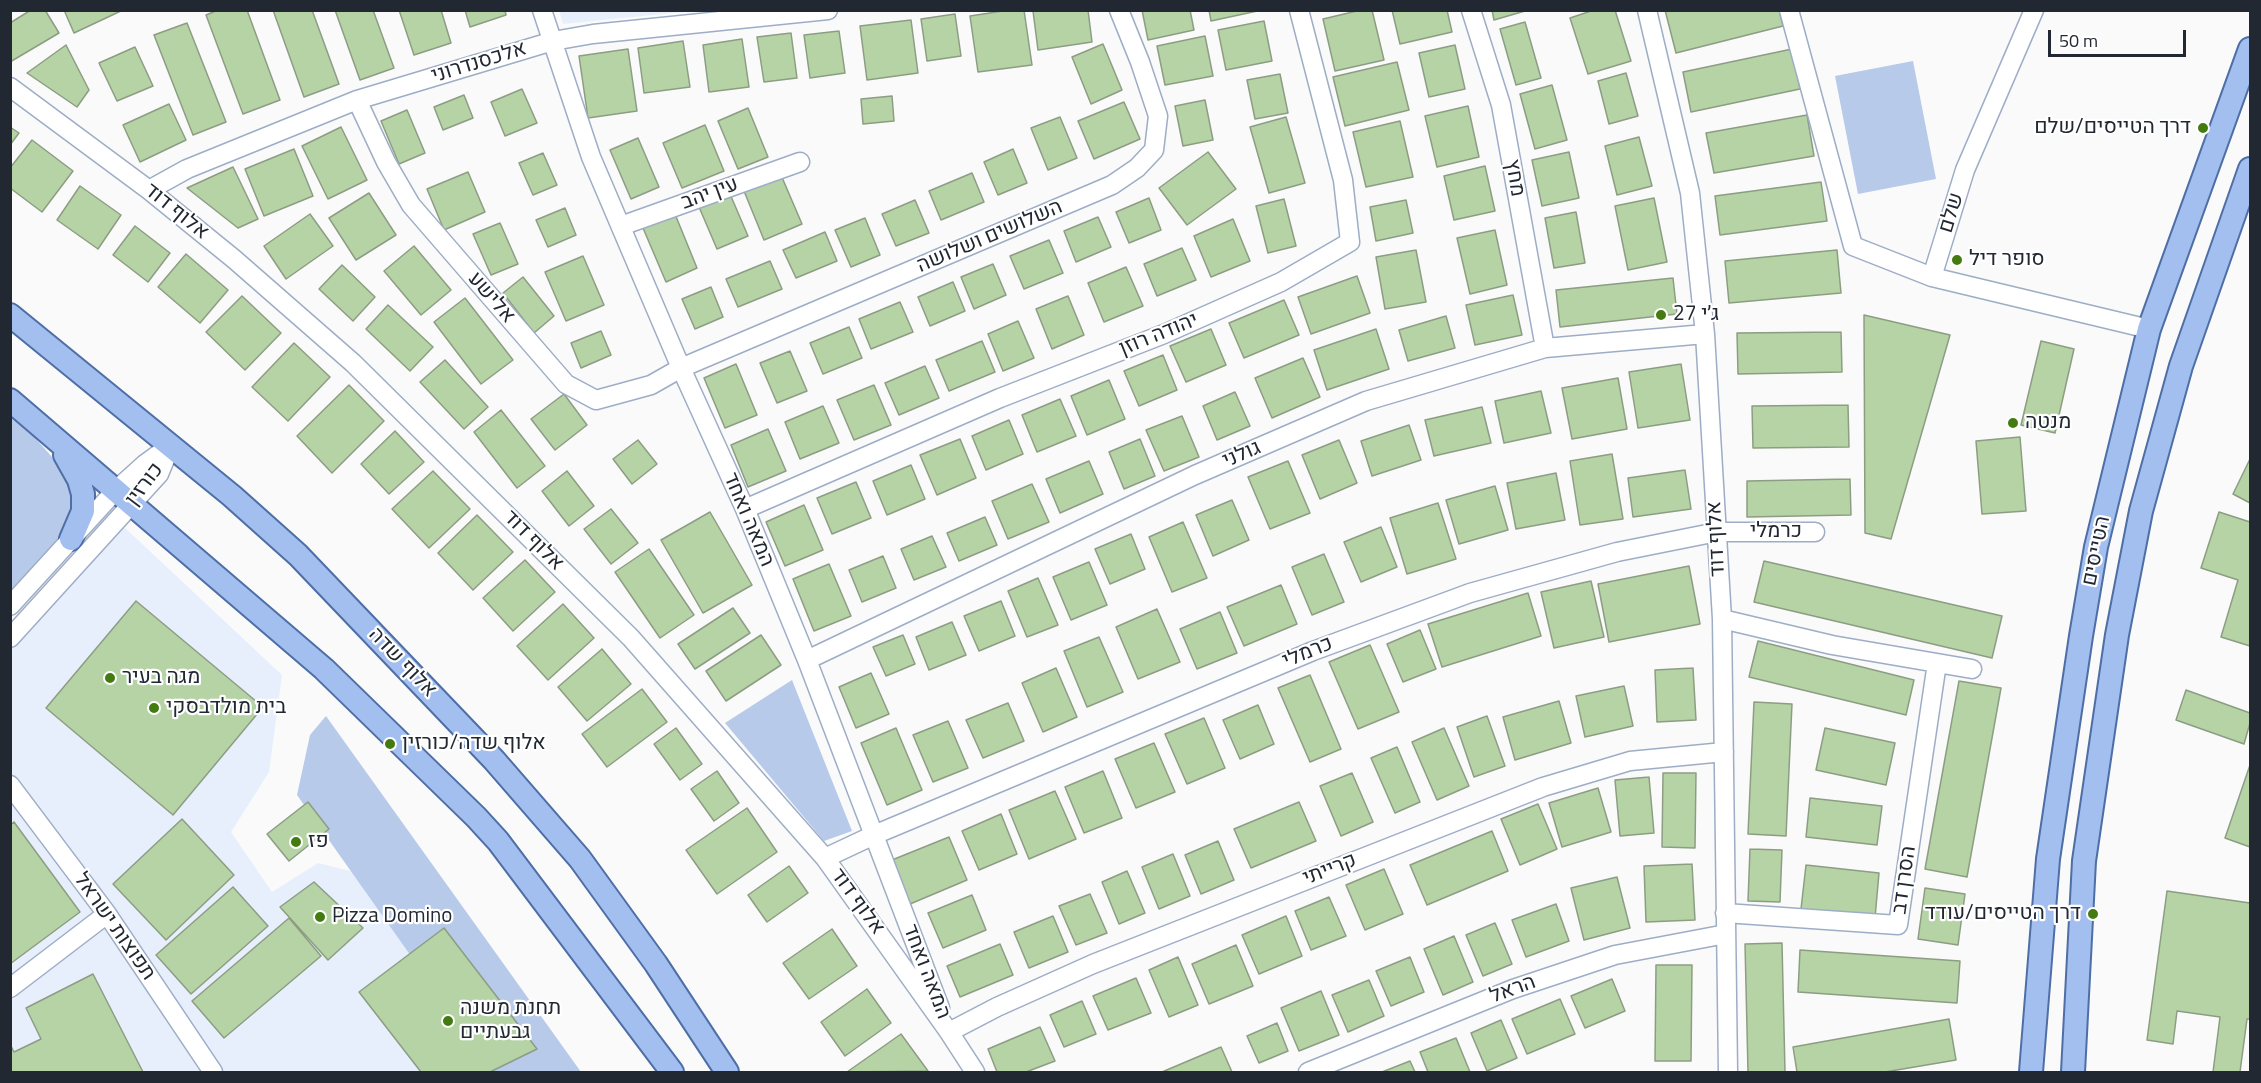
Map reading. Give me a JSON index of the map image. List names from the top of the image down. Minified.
{"streets":{"main road":["הטייסים","אלוף שדה"],"street":["אלכסנדרוני","מחץ","עין יהב","אלוף דוד","שלם","השלושים ושלושה","אלישע","יהודה רוזן","גולני","כורזין","המאה ואחד","כרמלי","קרייתי","הסרן דב","תפוצות ישראל","הראל"]},"crossings":[["אלכסנדרוני","אלוף דוד"],["אלכסנדרוני","אלישע"],["אלכסנדרוני","המאה ואחד"],["מחץ","גולני"],["עין יהב","המאה ואחד"],["אלוף דוד","גולני"],["אלוף דוד","המאה ואחד"],["אלוף דוד","כרמלי"],["אלוף דוד","קרייתי"],["אלוף דוד","הסרן דב"],["אלוף דוד","הראל"],["השלושים ושלושה","אלישע"],["השלושים ושלושה","המאה ואחד"],["אלישע","המאה ואחד"],["יהודה רוזן","המאה ואחד"],["גולני","המאה ואחד"],["כורזין","אלוף שדה"],["המאה ואחד","כרמלי"],["המאה ואחד","קרייתי"]],"places":["דרך הטייסים/שלם","סופר דיל","ג׳י 27","מנטה","מגה בעיר","בית מולדבסקי","אלוף שדה/כורזין","פז","דרך הטייסים/עודד","Pizza Domino","תחנת משנה גבעתיים"],"scale_bar":"50 m"}
